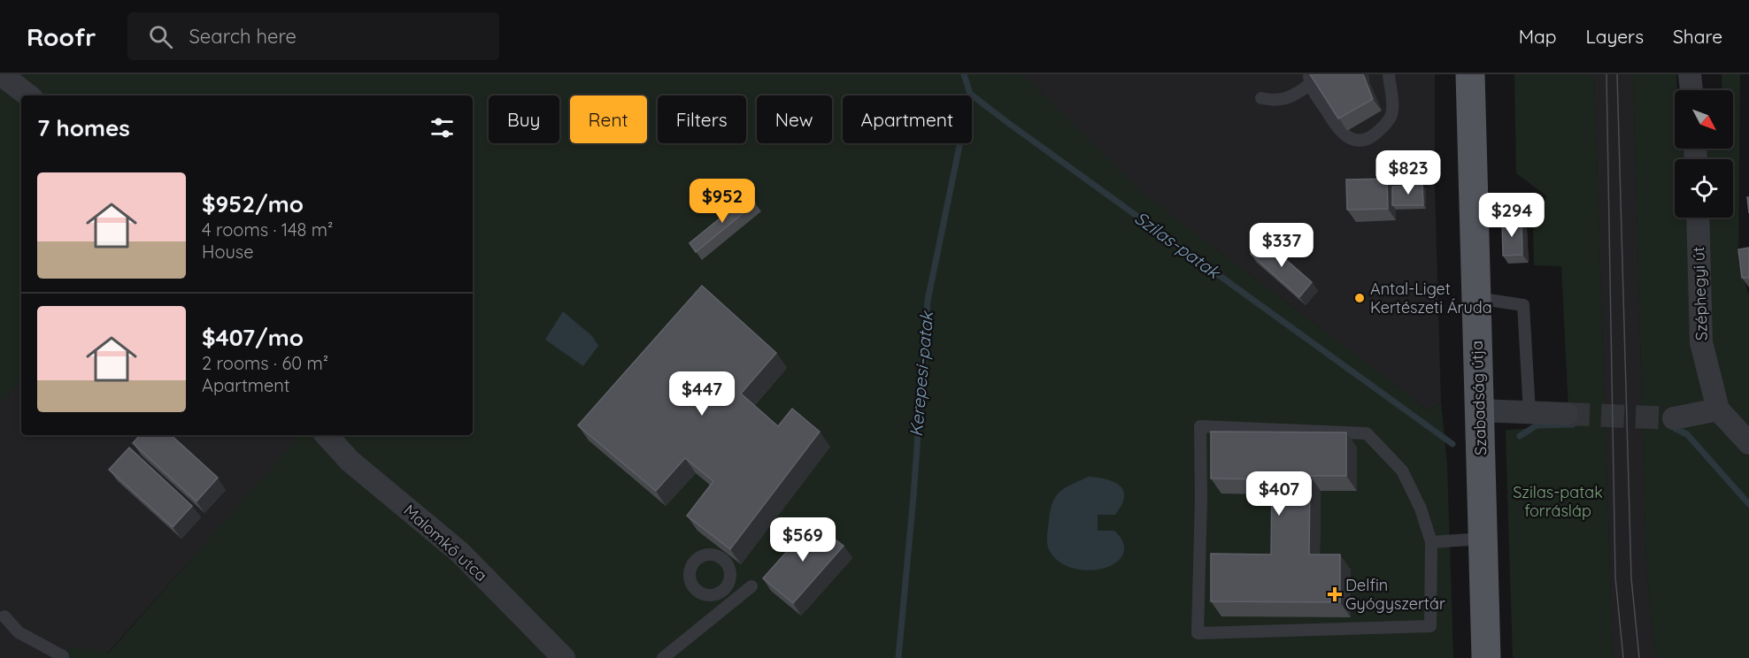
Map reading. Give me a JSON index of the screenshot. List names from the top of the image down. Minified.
{"streets":{"main road":["Szabadság útja"],"street":["Széphegyi út","Malomkő utca"]},"water":["Szilas-patak","Kerepesi-patak"],"parks":["Szilas-patak forrásláp"],"places":{"other":["Antal-Liget Kertészeti Áruda"],"health":["Delfin Gyógyszertár"]},"north":"bottom right","page":{"header":"Roofr","search":"Search here","nav":["Map","Layers","Share"],"chip":["Buy","Rent","Filters","New","Apartment"],"heading":"7 homes","price":["$823","$952","$294","$337","$447","$407","$569"],"list":[{"name":"$952/mo","note":"4 rooms · 148 m² · House"},{"name":"$407/mo","note":"2 rooms · 60 m² · Apartment"}]}}
